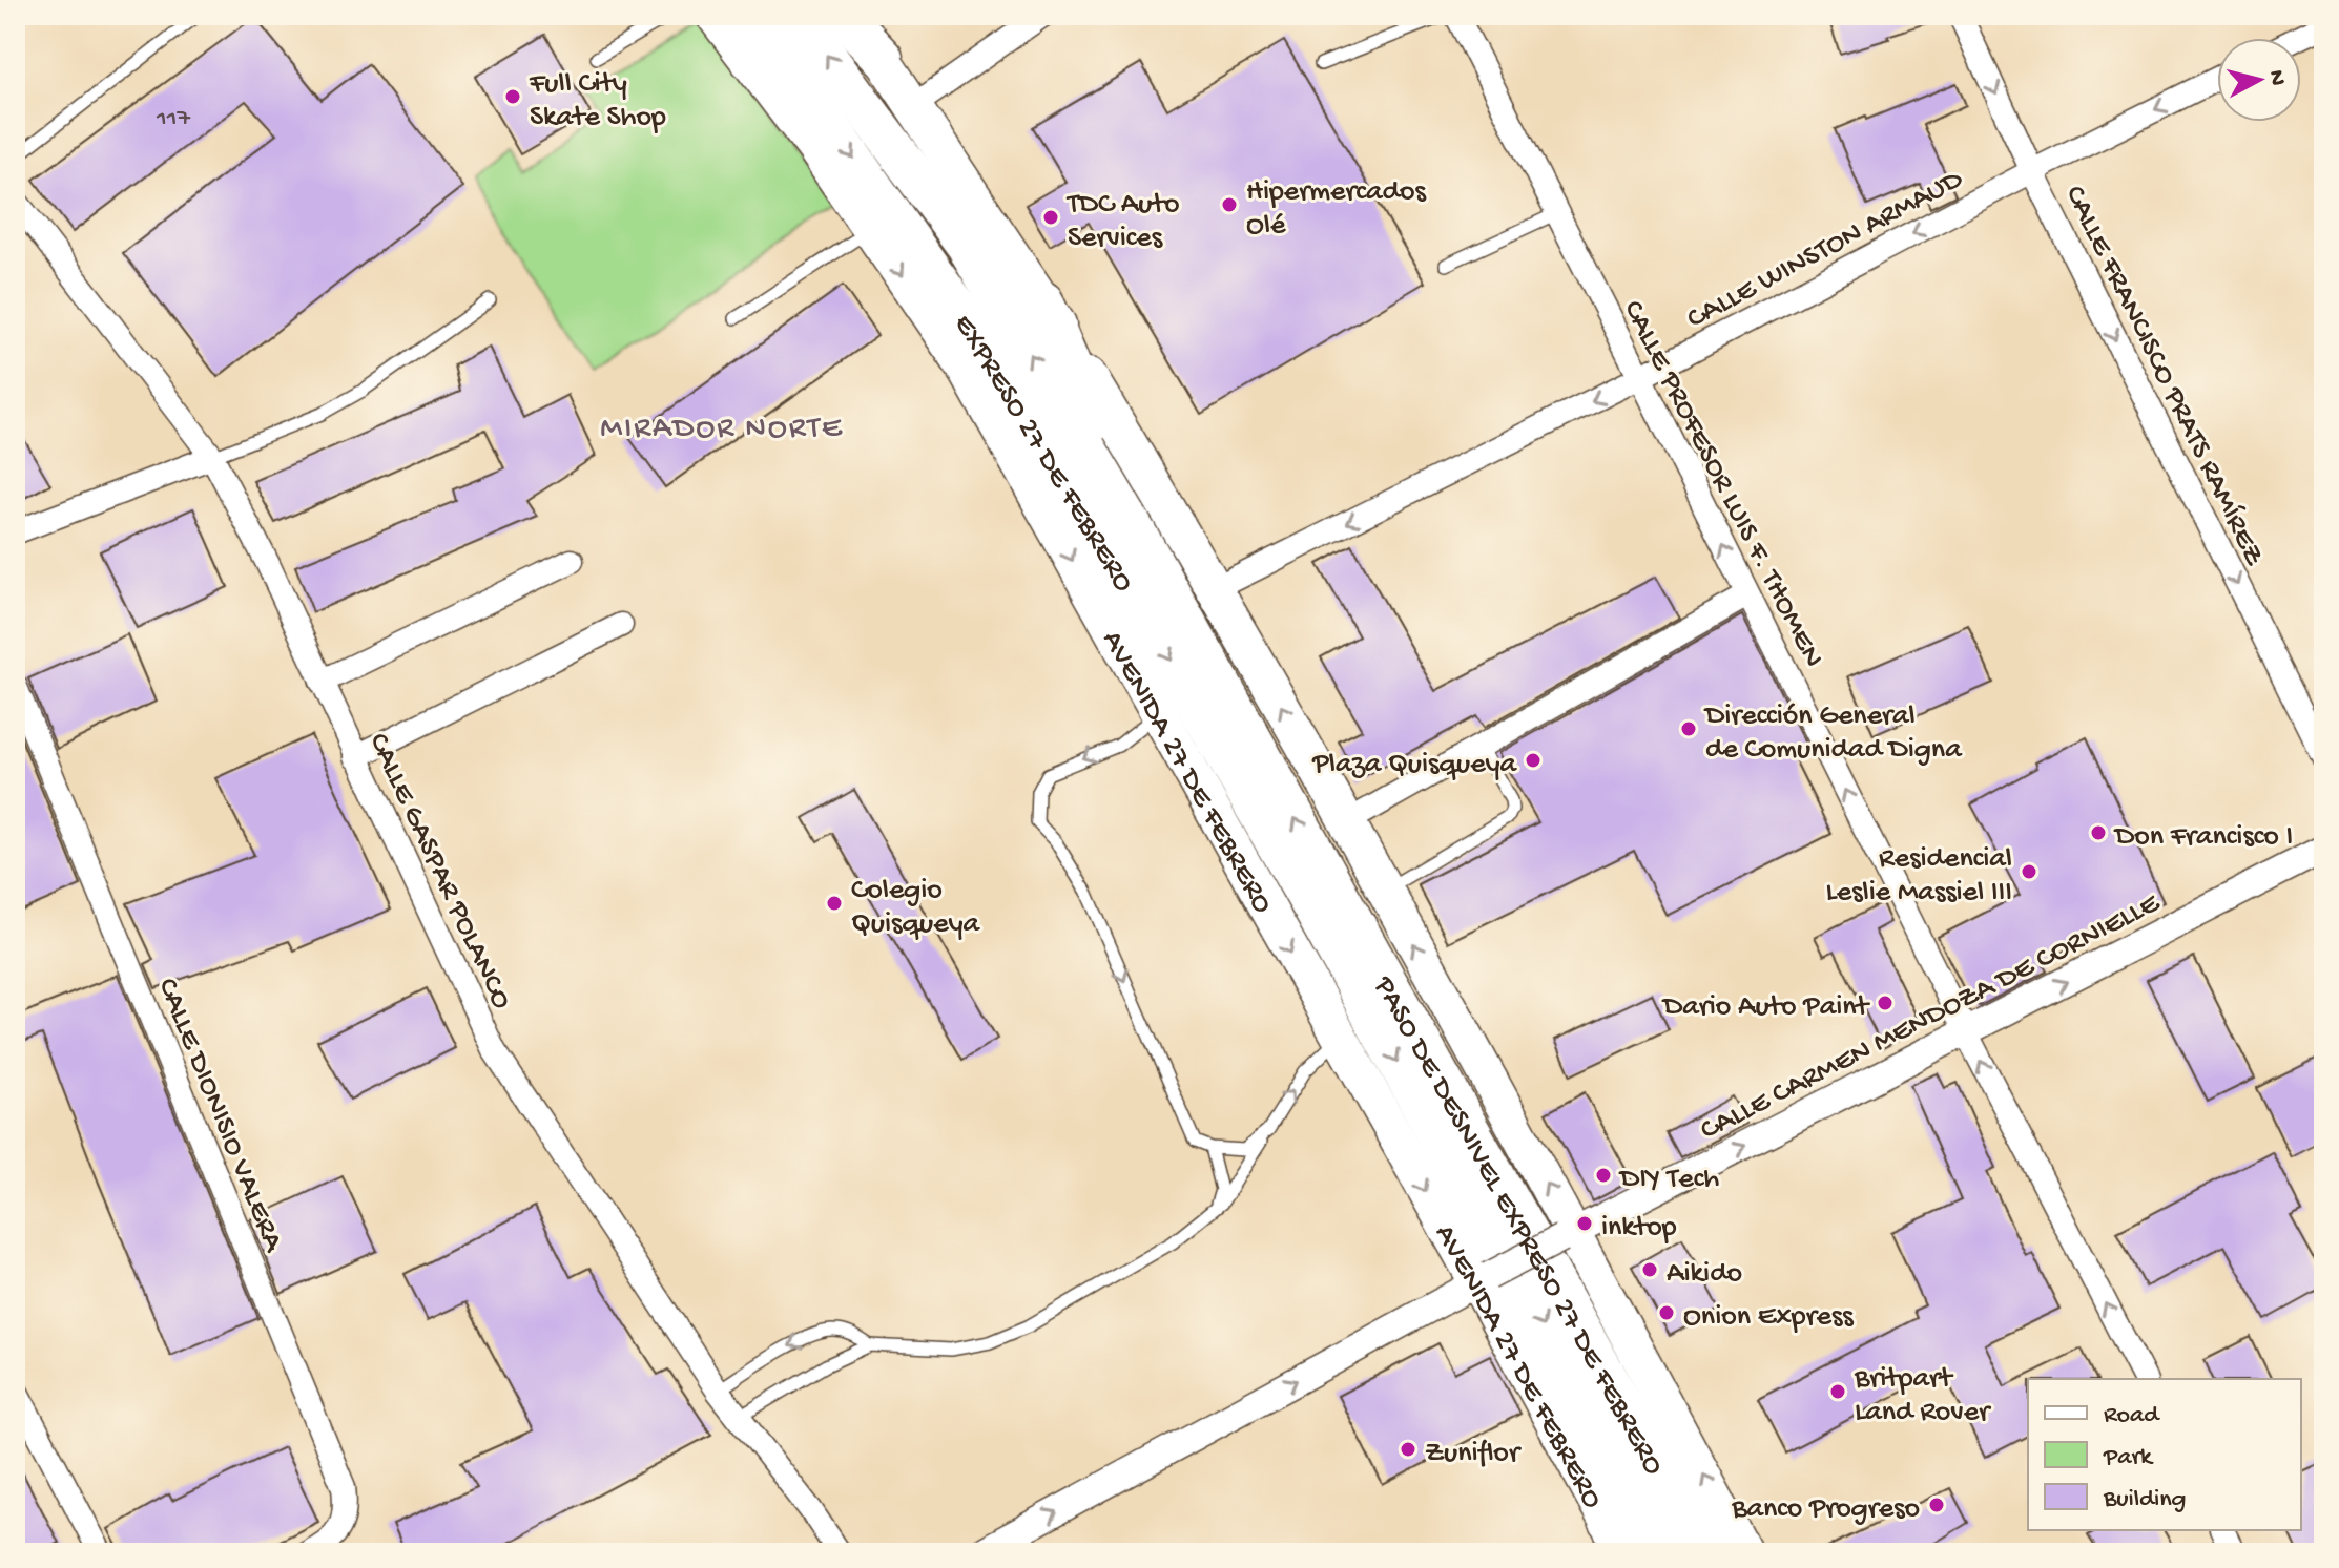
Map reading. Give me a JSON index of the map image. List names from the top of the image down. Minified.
{"streets":{"highway":["EXPRESO 27 DE FEBRERO","PASO DE DESNIVEL EXPRESO 27 DE FEBRERO"],"main road":["AVENIDA 27 DE FEBRERO"],"street":["CALLE WINSTON ARMAUD","CALLE FRANCISCO PRATS RAMÍREZ","CALLE PROFESOR LUIS F. THOMEN","CALLE GASPAR POLANCO","CALLE CARMEN MENDOZA DE CORNIELLE","CALLE DIONISIO VALERA"]},"crossings":[["CALLE WINSTON ARMAUD","CALLE FRANCISCO PRATS RAMÍREZ"],["CALLE WINSTON ARMAUD","CALLE PROFESOR LUIS F. THOMEN"],["EXPRESO 27 DE FEBRERO","PASO DE DESNIVEL EXPRESO 27 DE FEBRERO"],["CALLE PROFESOR LUIS F. THOMEN","CALLE CARMEN MENDOZA DE CORNIELLE"],["AVENIDA 27 DE FEBRERO","CALLE CARMEN MENDOZA DE CORNIELLE"]],"one_way":["CALLE WINSTON ARMAUD","CALLE FRANCISCO PRATS RAMÍREZ","CALLE PROFESOR LUIS F. THOMEN","CALLE CARMEN MENDOZA DE CORNIELLE"],"districts":["MIRADOR NORTE"],"places":["Full City Skate Shop","Hipermercados Olé","TDC Auto Services","Dirección General de Comunidad Digna","Plaza Quisqueya","Don Francisco I","Residencial Leslie Massiel III","Colegio Quisqueya","Dario Auto Paint","DIY Tech","inktop","Aikido","Onion Express","Britpart Land Rover","Zuniflor","Banco Progreso"],"house_numbers":["117"],"legend":["Road","Park","Building"],"north":"right"}
